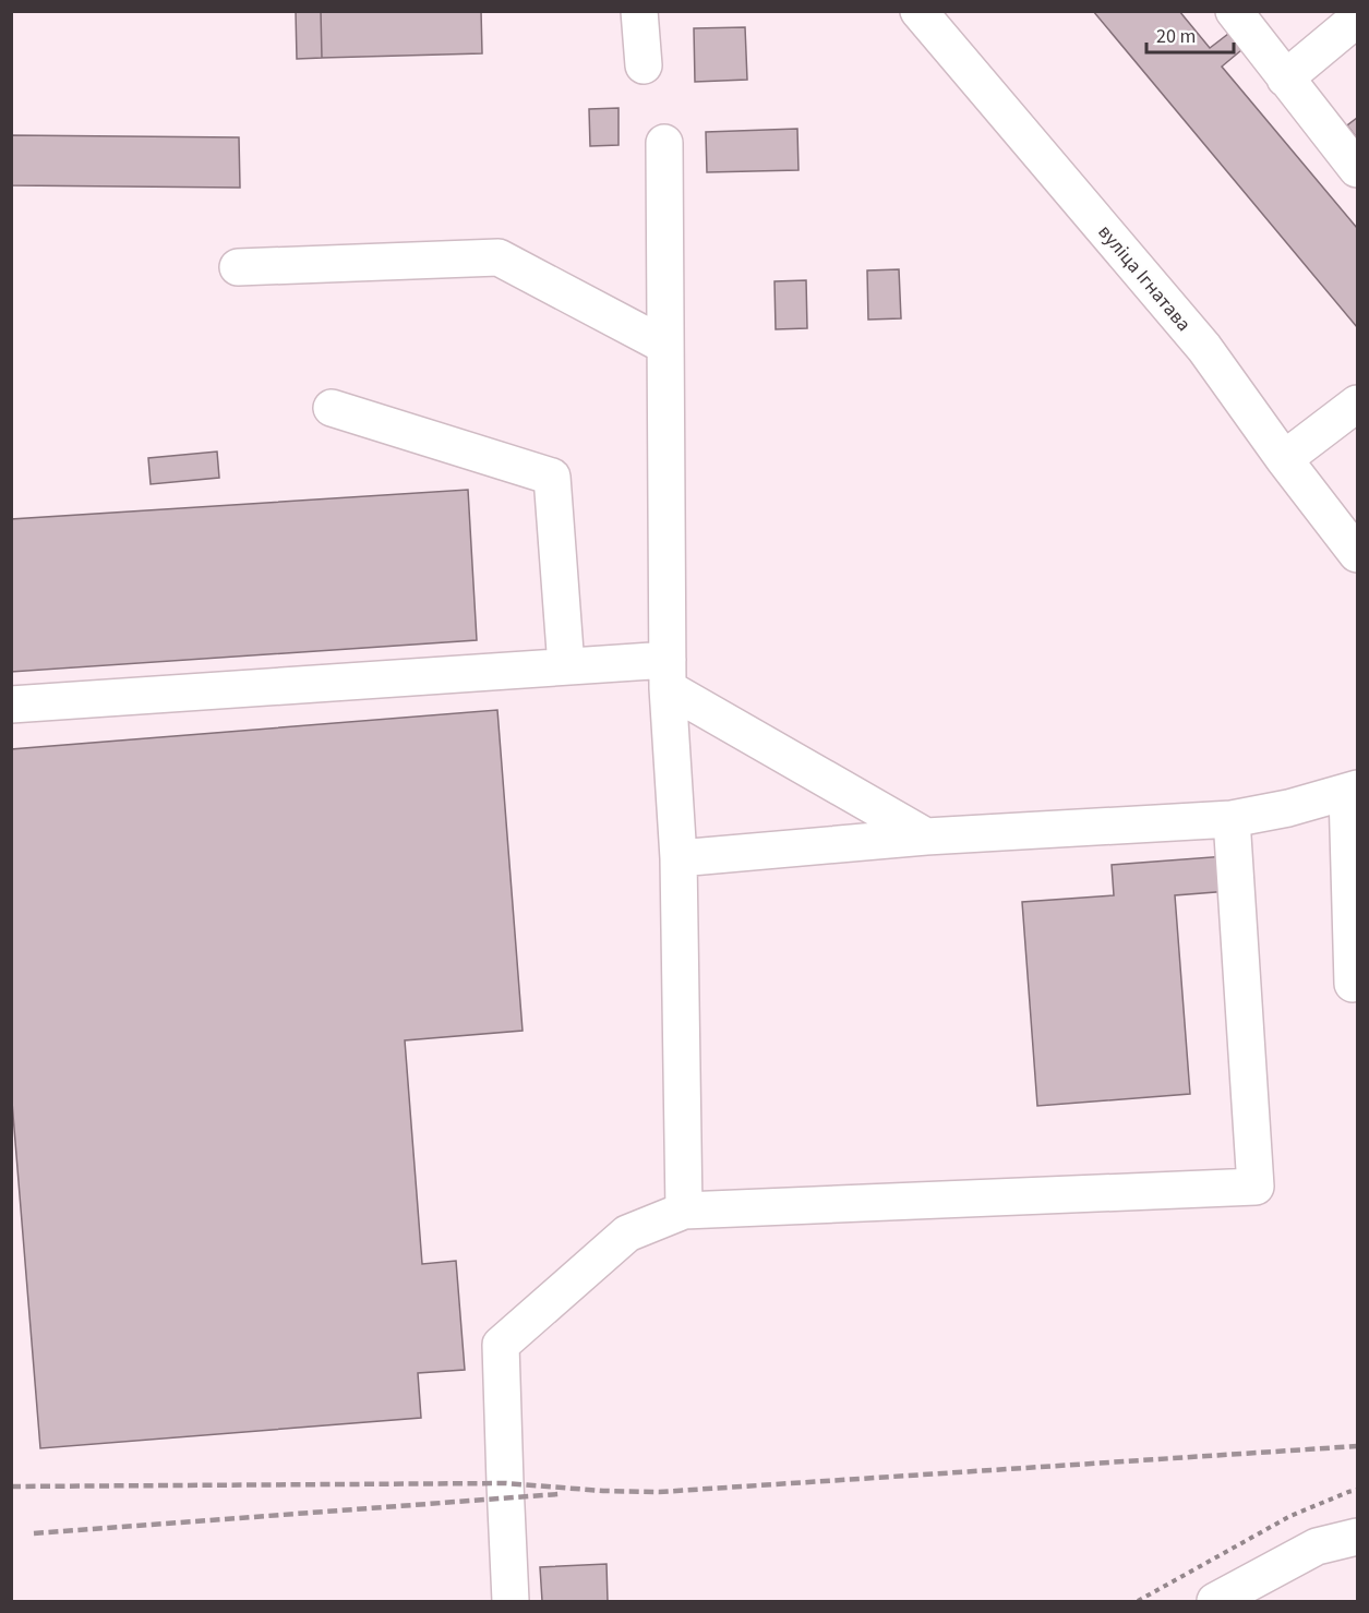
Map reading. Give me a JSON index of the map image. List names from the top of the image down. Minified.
{"streets":{"street":["вуліца Ігнатава"]},"scale_bar":"20 m"}
